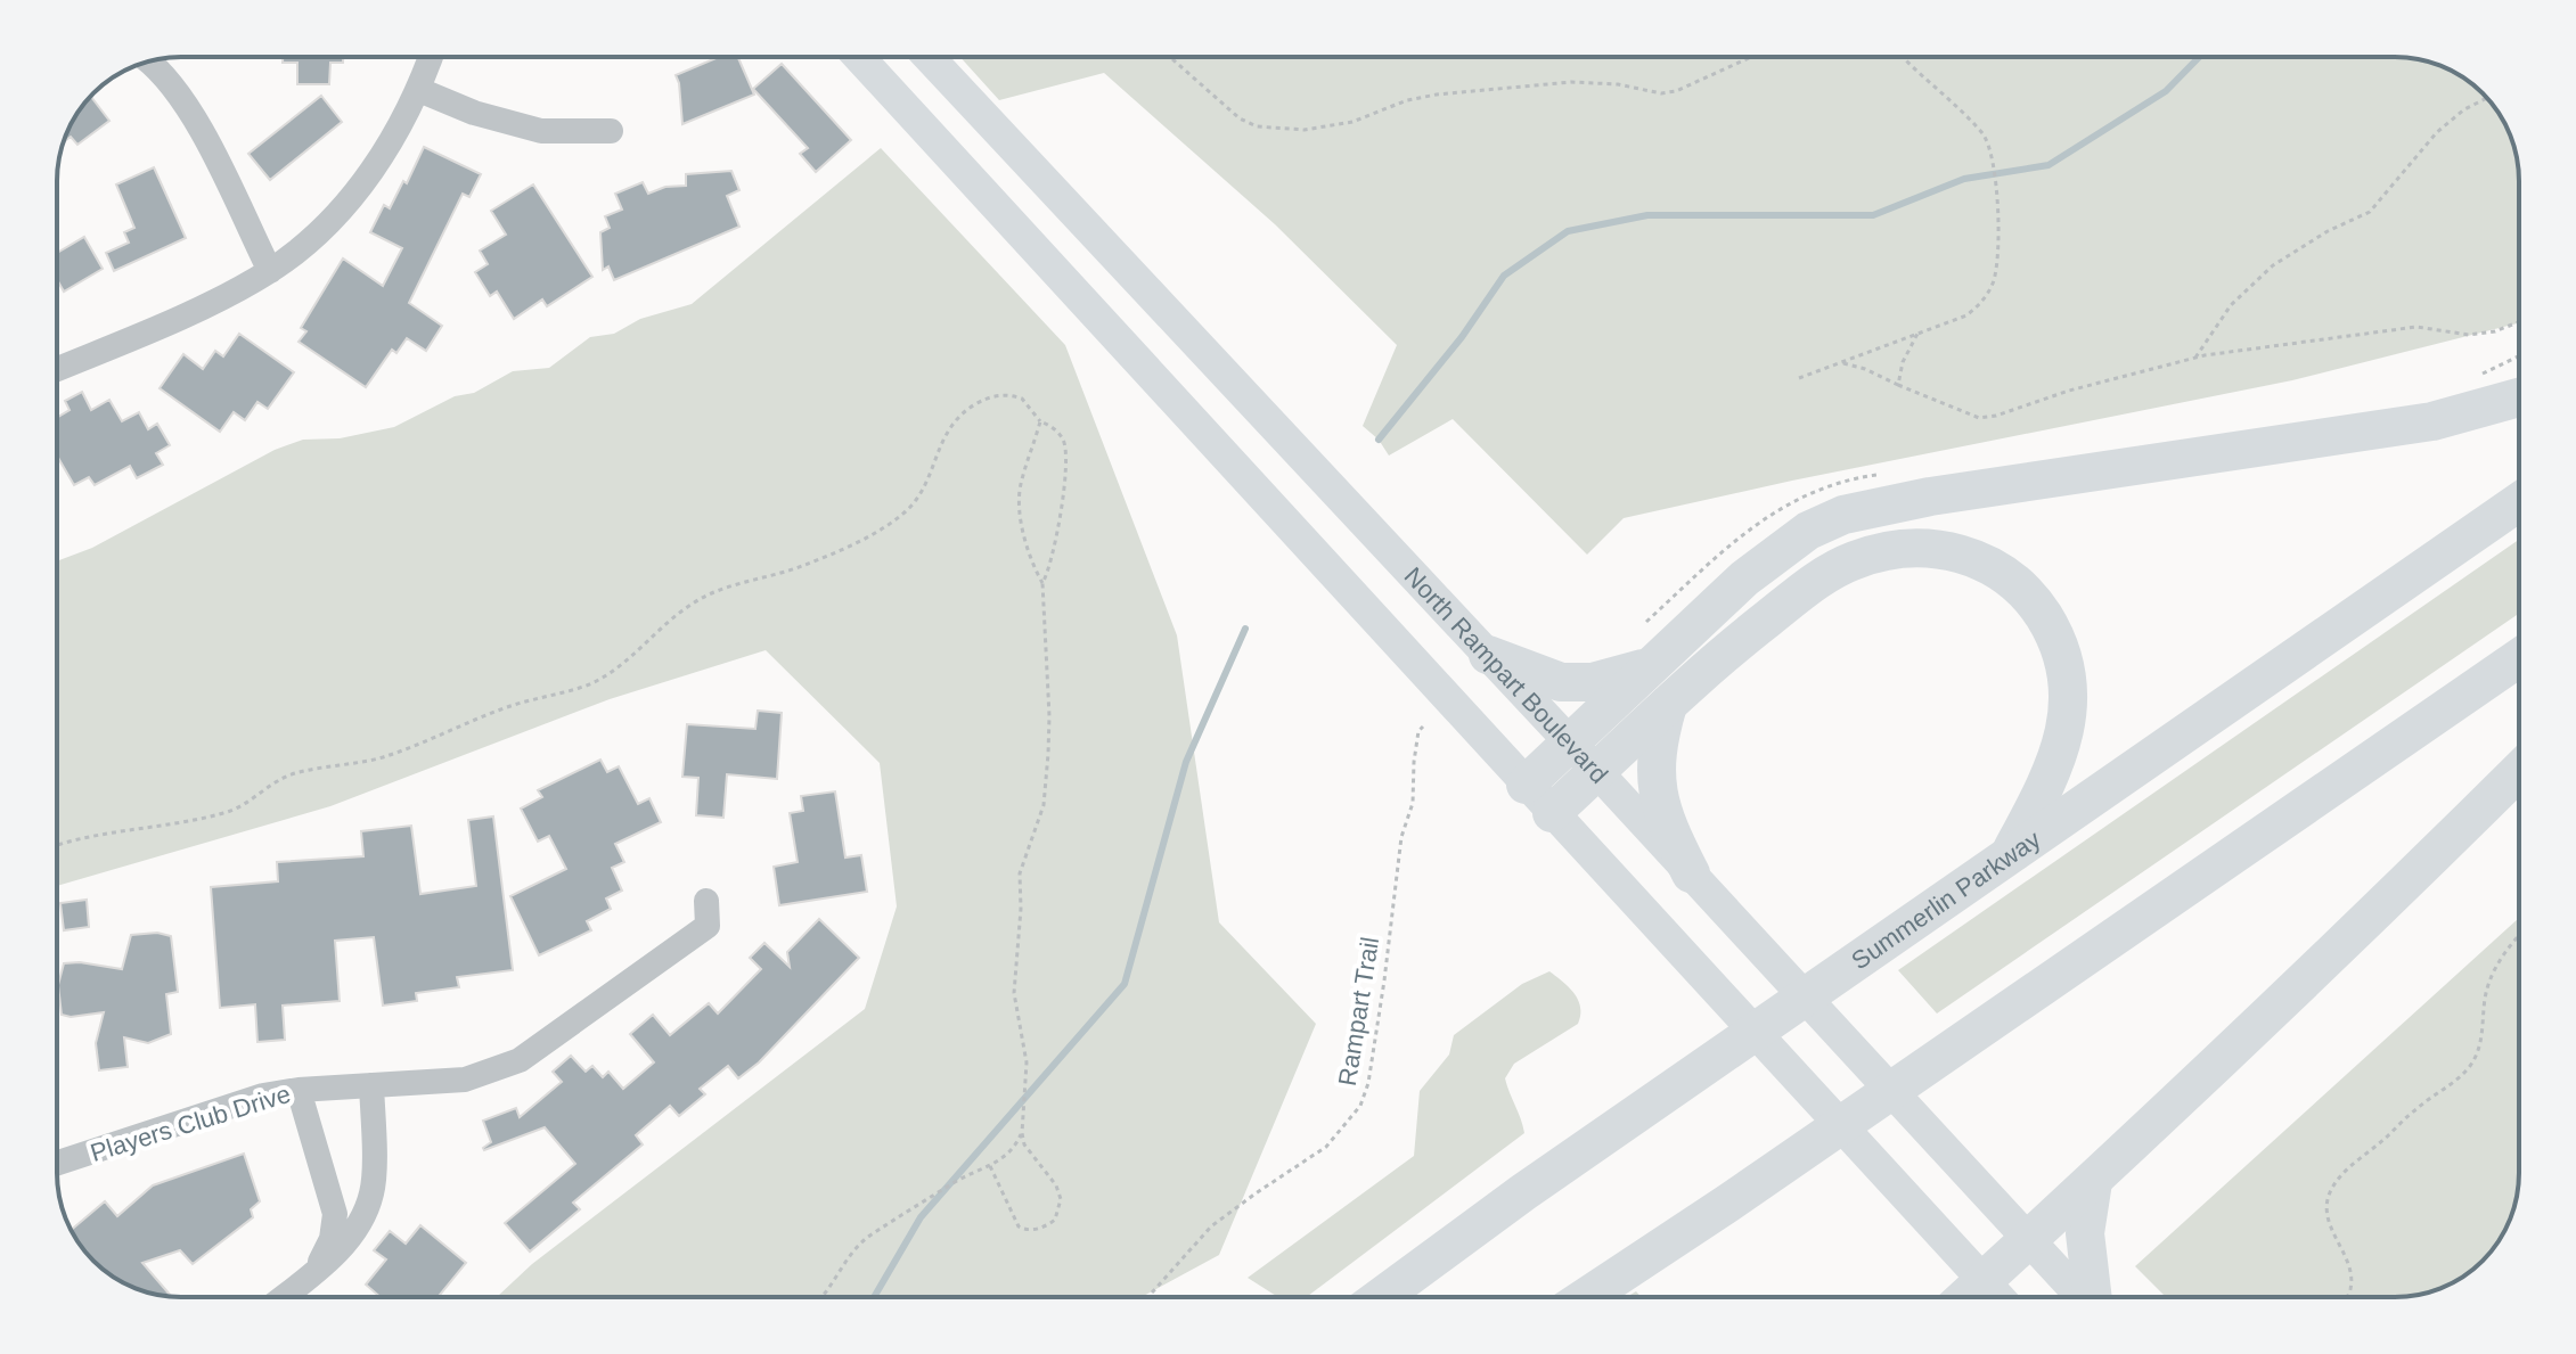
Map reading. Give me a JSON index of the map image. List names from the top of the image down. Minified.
{"streets":{"highway":["Summerlin Parkway"],"main road":["North Rampart Boulevard"],"street":["Players Club Drive"],"path":["Rampart Trail"]}}
